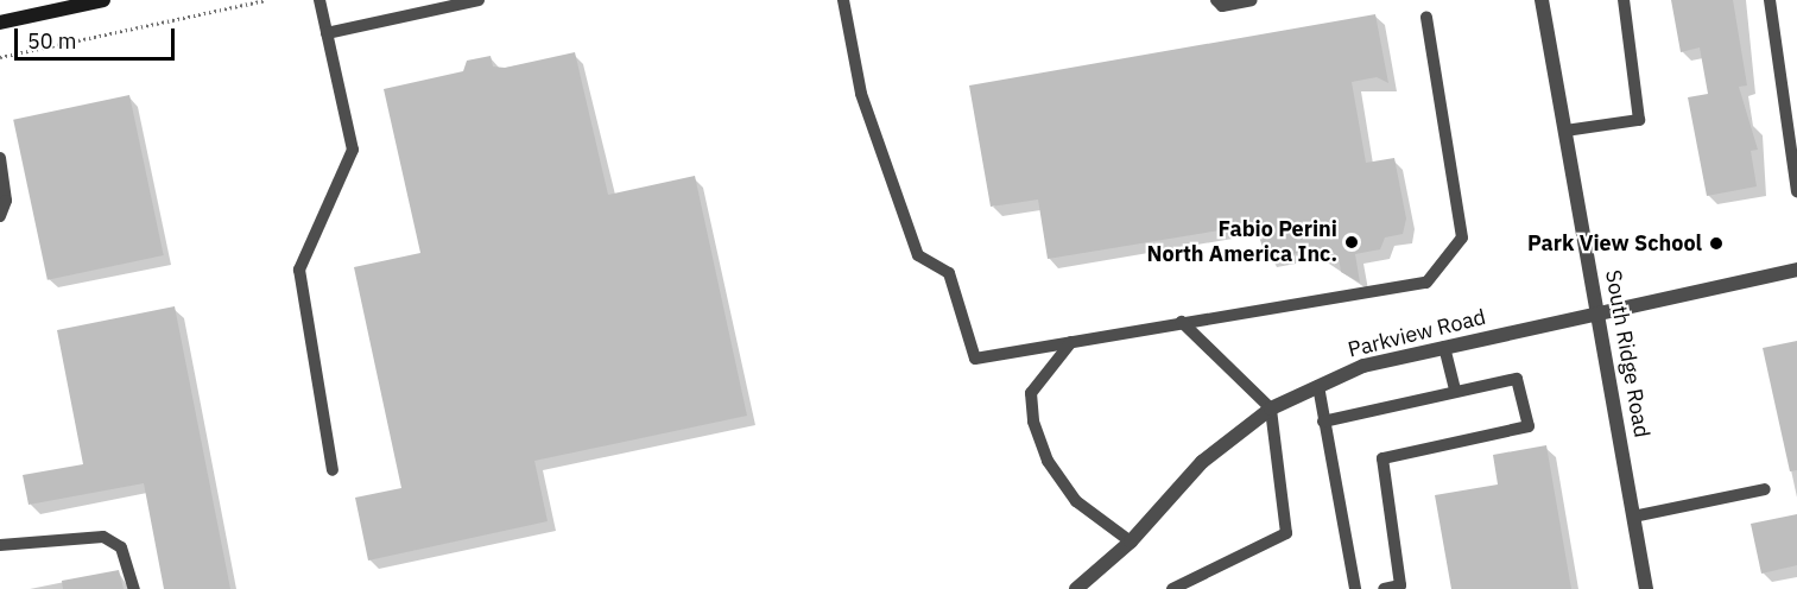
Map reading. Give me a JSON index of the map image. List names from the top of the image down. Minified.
{"streets":{"street":["Parkview Road","South Ridge Road"]},"crossings":[["Parkview Road","South Ridge Road"]],"places":["Fabio Perini North America Inc.","Park View School"],"scale_bar":"50 m"}
